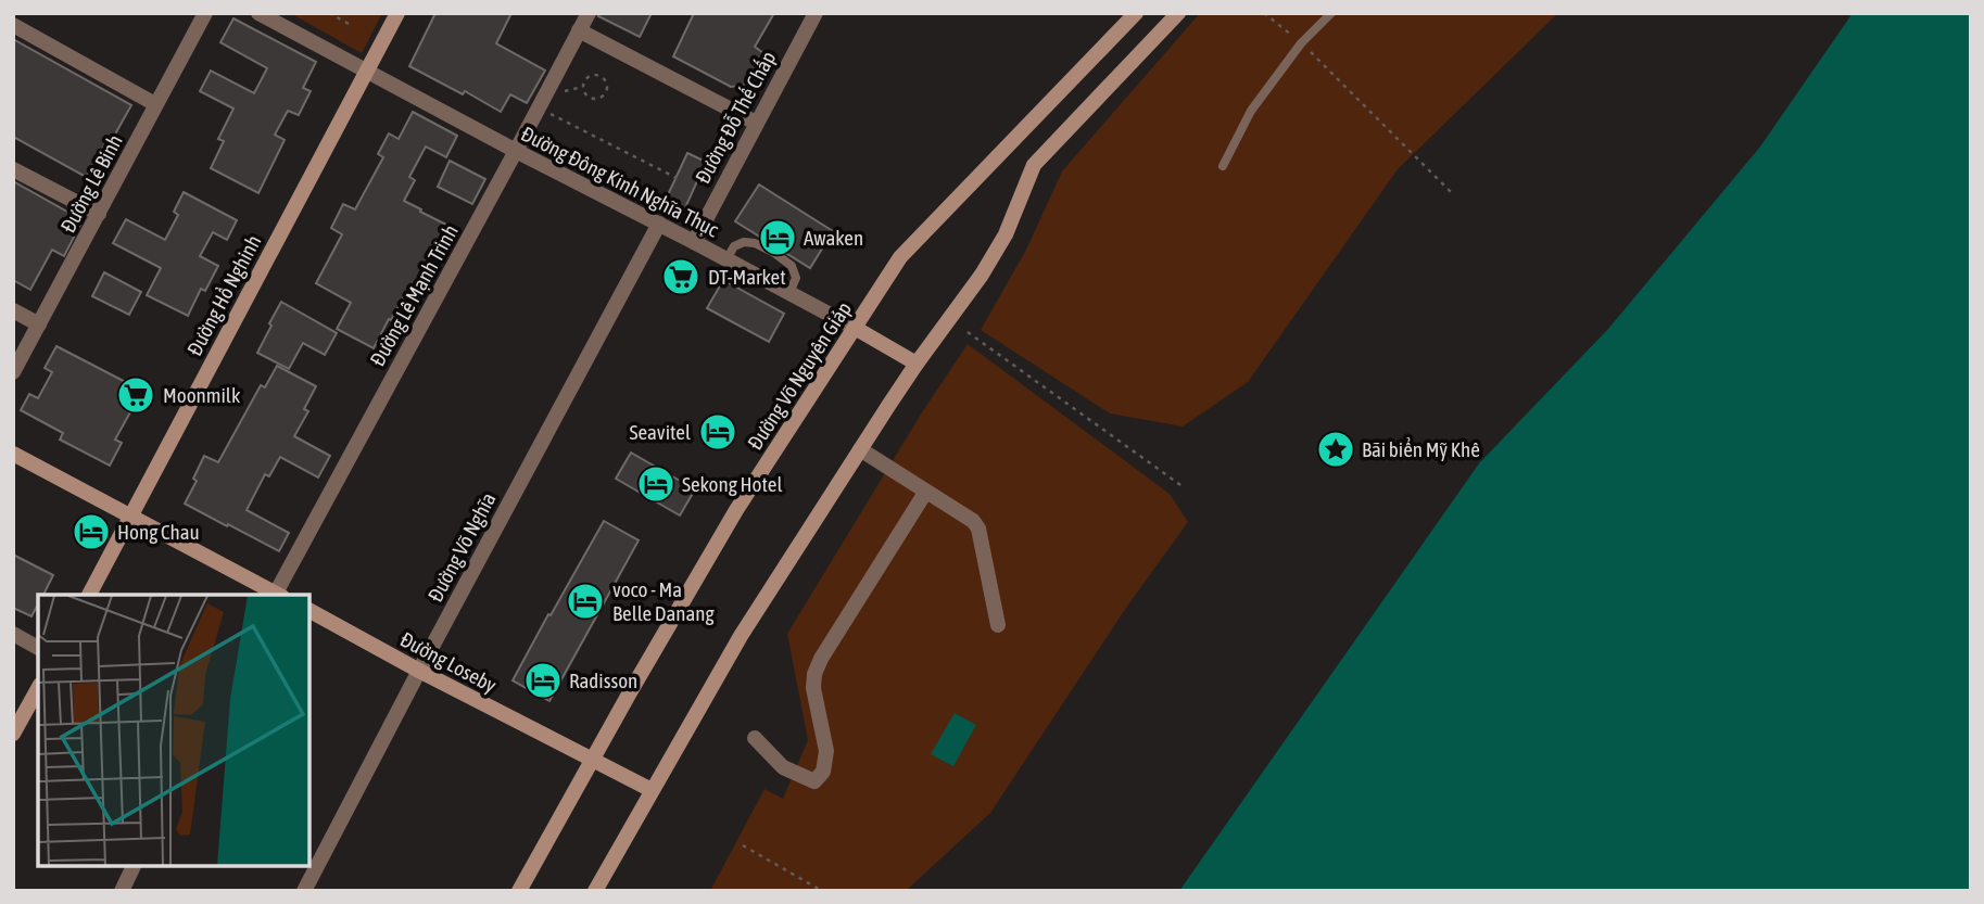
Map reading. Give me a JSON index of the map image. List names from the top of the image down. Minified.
{"streets":{"main road":["Đường Hồ Nghinh","Đường Võ Nguyên Giáp","Đường Loseby"],"street":["Đường Đỗ Thế Chấp","Đường Đông Kinh Nghĩa Thục","Đường Lê Binh","Đường Lê Mạnh Trinh","Đường Võ Nghĩa"]},"crossings":[["Đường Đỗ Thế Chấp","Đường Đông Kinh Nghĩa Thục"],["Đường Đông Kinh Nghĩa Thục","Đường Hồ Nghinh"],["Đường Đông Kinh Nghĩa Thục","Đường Lê Mạnh Trinh"],["Đường Đông Kinh Nghĩa Thục","Đường Võ Nguyên Giáp"],["Đường Đông Kinh Nghĩa Thục","Đường Võ Nghĩa"],["Đường Võ Nguyên Giáp","Đường Loseby"],["Đường Võ Nghĩa","Đường Loseby"]],"places":{"hotel":["Awaken","Seavitel","Sekong Hotel","Hong Chau","voco - Ma Belle Danang","Radisson"],"supermarket":["DT-Market","Moonmilk"],"place":["Bãi biển Mỹ Khê"]}}
